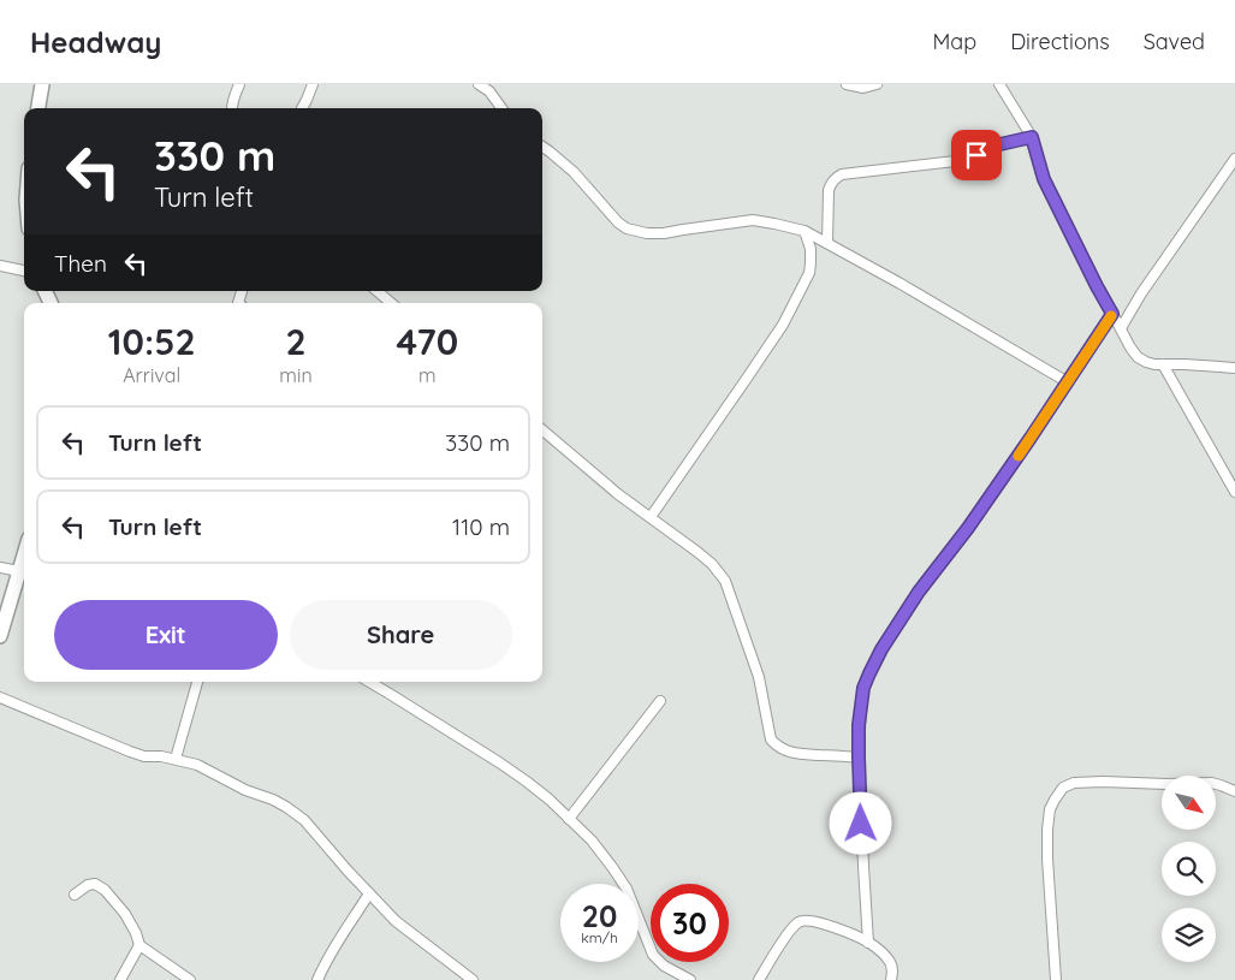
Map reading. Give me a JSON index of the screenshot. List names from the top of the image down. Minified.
{"north":"bottom right","page":{"header":"Headway","nav":["Map","Directions","Saved"],"turn":["330 m","Turn left"],"then":"Then","eta":["10:52","Arrival","2","min","470","m"],"list":[{"name":"Turn left","value":"330 m"},{"name":"Turn left","value":"110 m"}],"buttons":["Exit","Share"],"speed":"20 km/h","limit":"30"}}
